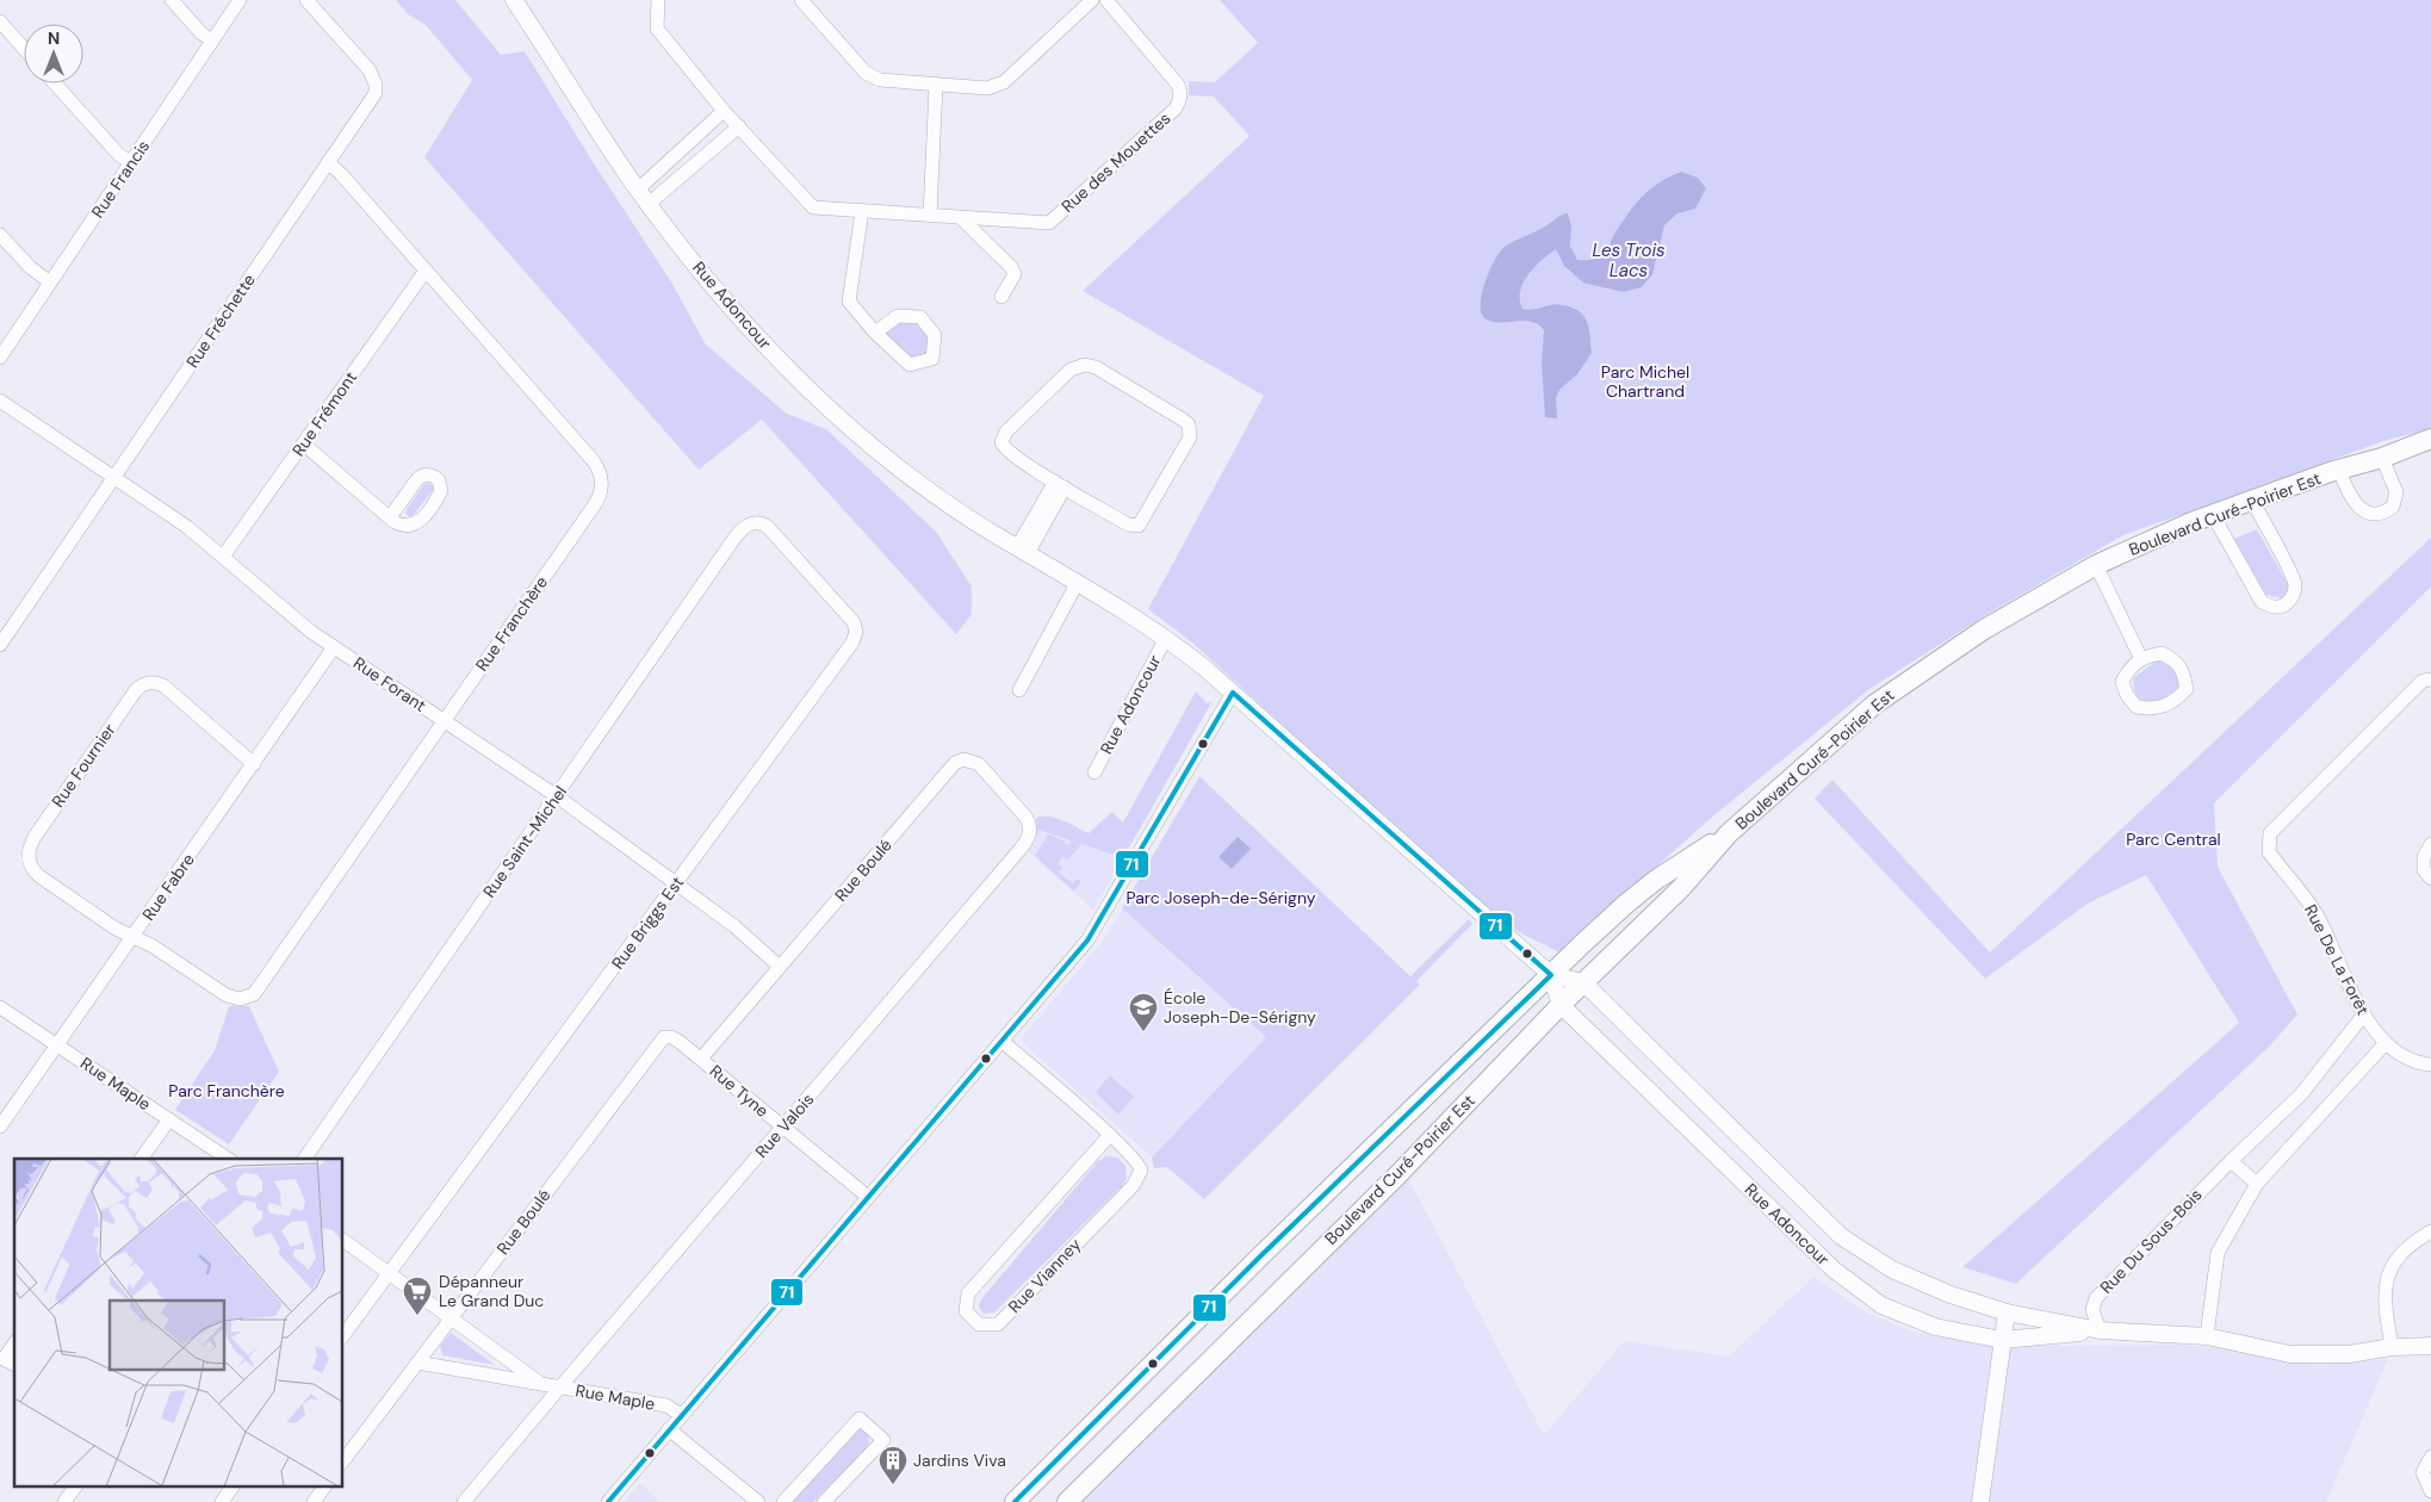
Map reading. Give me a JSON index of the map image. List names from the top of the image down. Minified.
{"streets":{"main road":["Boulevard Curé-Poirier Est"],"street":["Rue des Mouettes","Rue Francis","Rue Adoncour","Rue Fréchette","Rue Frémont","Rue Franchère","Rue Forant","Rue Fournier","Rue Saint-Michel","Rue Boulé","Rue Fabre","Rue Briggs Est","Rue De La Forêt","Rue Maple","Rue Tyne","Rue Valois","Rue Du Sous-Bois","Rue Vianney"]},"crossings":[["Rue Adoncour","Boulevard Curé-Poirier Est"],["Rue Adoncour","Rue Du Sous-Bois"],["Rue Fréchette","Rue Franchère"],["Rue Fréchette","Rue Forant"],["Rue Frémont","Rue Franchère"],["Rue Frémont","Rue Forant"],["Rue Franchère","Rue Forant"],["Rue Franchère","Rue Fournier"],["Rue Franchère","Rue Fabre"],["Rue Forant","Rue Saint-Michel"],["Rue Forant","Rue Boulé"],["Rue Forant","Rue Fabre"],["Rue Forant","Rue Briggs Est"],["Rue Fournier","Rue Fabre"],["Rue Saint-Michel","Rue Briggs Est"],["Rue Boulé","Rue Maple"],["Rue Boulé","Rue Tyne"],["Rue Boulé","Rue Valois"],["Rue Fabre","Rue Maple"],["Rue Briggs Est","Rue Maple"],["Rue De La Forêt","Rue Du Sous-Bois"],["Rue Maple","Rue Valois"],["Rue Tyne","Rue Valois"]],"water":["Les Trois Lacs"],"parks":["Parc Michel Chartrand","Parc Central","Parc Joseph-de-Sérigny","Parc Franchère"],"places":{"school or university":["École Joseph-De-Sérigny"],"supermarket":["Dépanneur Le Grand Duc"],"building":["Jardins Viva"]},"lines":["transit line 71"],"north":"top"}
